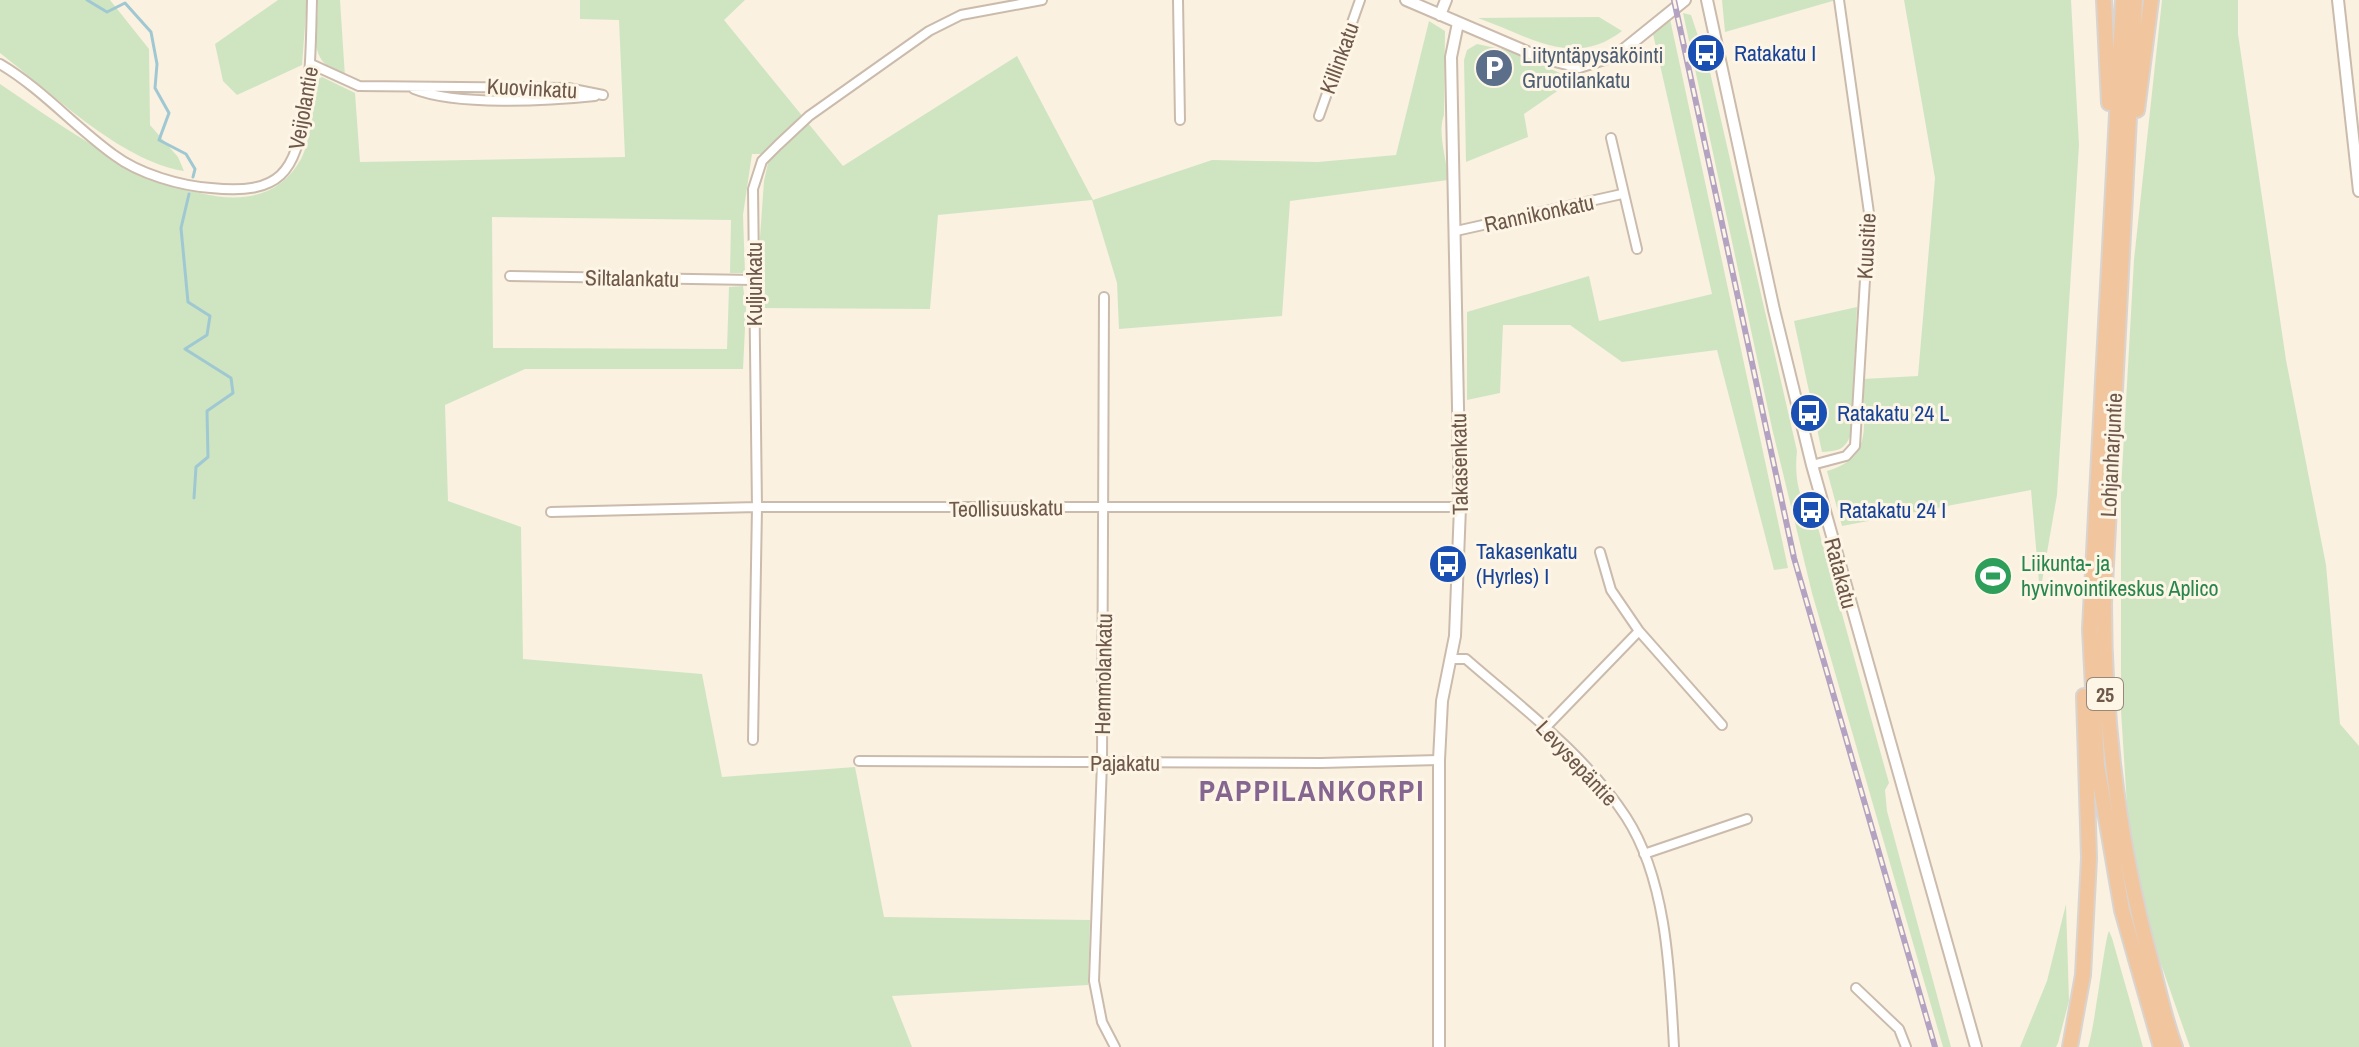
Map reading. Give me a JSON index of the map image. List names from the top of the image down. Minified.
{"streets":{"highway":["Lohjanharjuntie","25"],"street":["Killinkatu","Kuovinkatu","Veijolantie","Rannikonkatu","Kuusitie","Siltalankatu","Kuljunkatu","Takasenkatu","Teollisuuskatu","Ratakatu","Hemmolankatu","Pajakatu","Levysepäntie"]},"crossings":[["Kuovinkatu","Veijolantie"],["Rannikonkatu","Takasenkatu"],["Kuusitie","Ratakatu"],["Siltalankatu","Kuljunkatu"],["Kuljunkatu","Teollisuuskatu"],["Takasenkatu","Teollisuuskatu"],["Takasenkatu","Pajakatu"],["Takasenkatu","Levysepäntie"],["Teollisuuskatu","Hemmolankatu"],["Hemmolankatu","Pajakatu"]],"districts":["PAPPILANKORPI"],"places":{"bus stop":["Ratakatu I","Ratakatu 24 L","Ratakatu 24 I","Takasenkatu (Hyrles) I"],"parking":["Liityntäpysäköinti Gruotilankatu"],"sports":["Liikunta- ja hyvinvointikeskus Aplico"]}}
